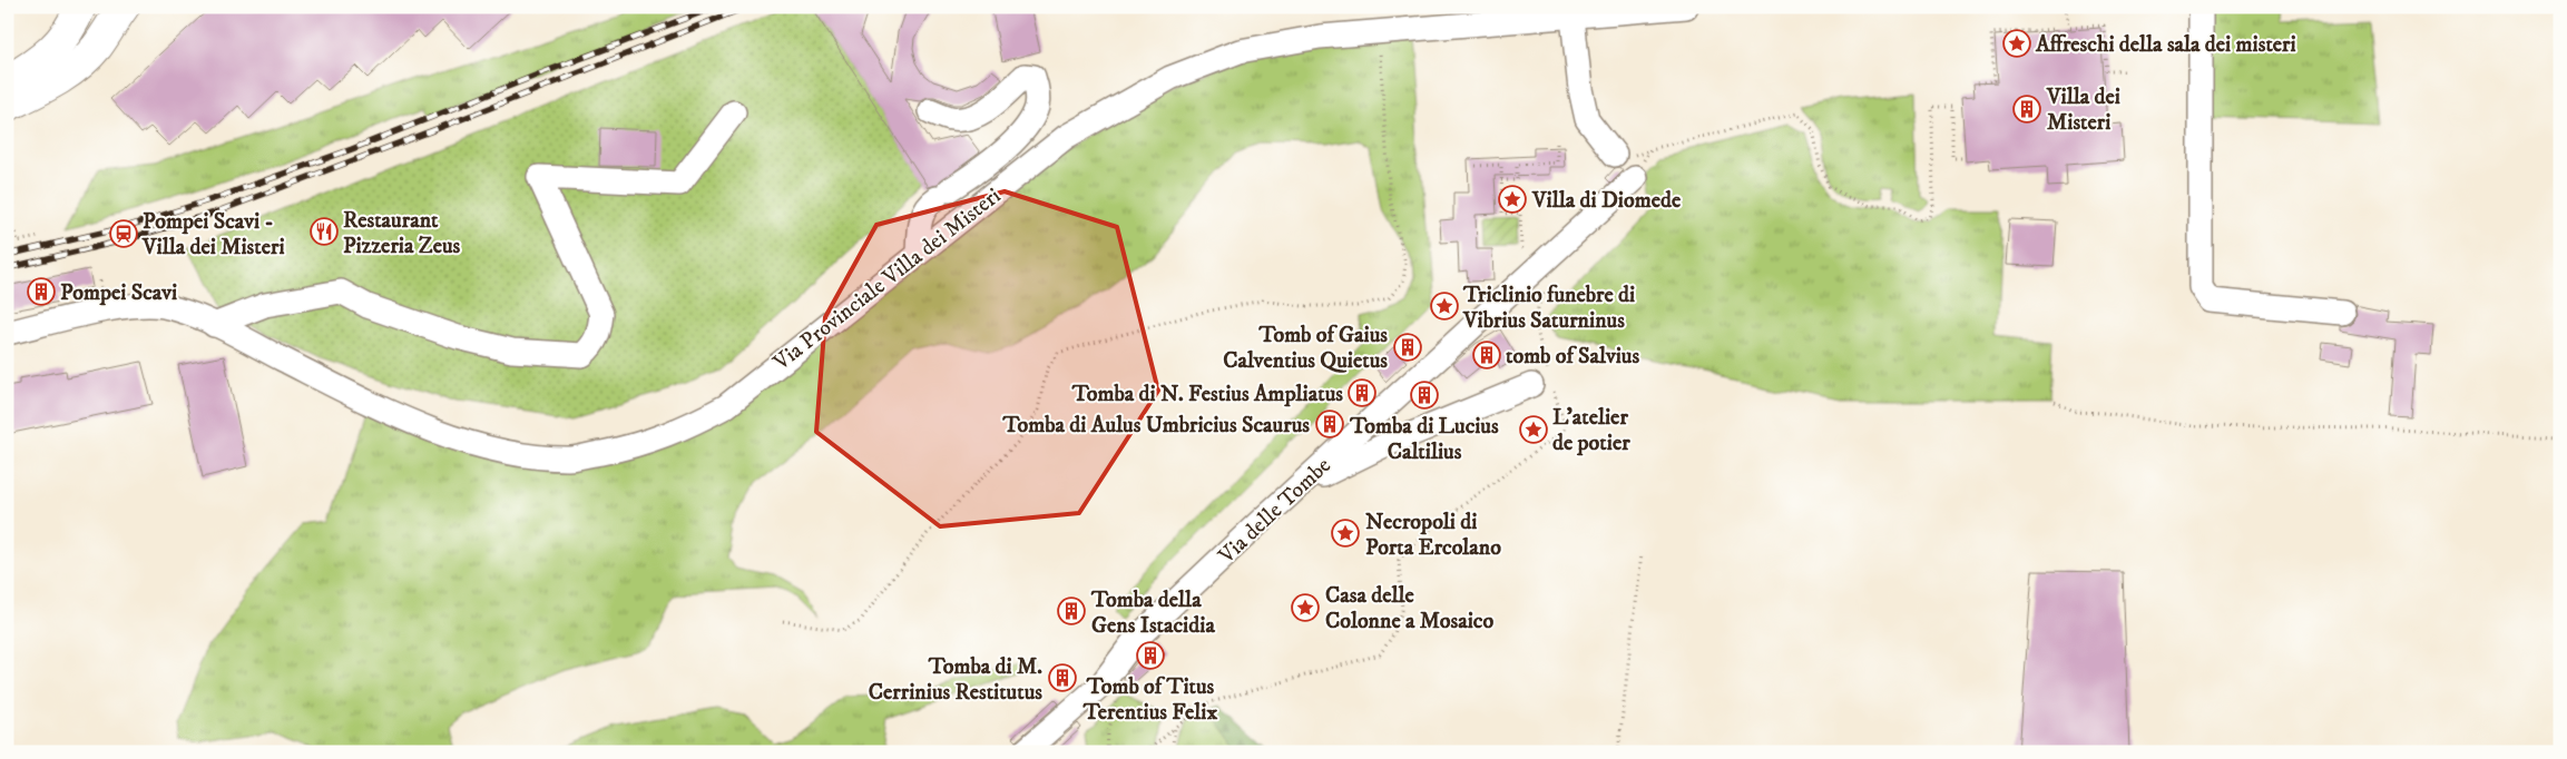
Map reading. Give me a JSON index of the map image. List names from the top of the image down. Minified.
{"streets":{"street":["Via Provinciale Villa dei Misteri","Via delle Tombe"]},"places":{"place":["Affreschi della sala dei misteri","Villa di Diomede","Triclinio funebre di Vibrius Saturninus","L’atelier de potier","Necropoli di Porta Ercolano","Casa delle Colonne a Mosaico"],"building":["Villa dei Misteri","Pompei Scavi","Tomb of Gaius Calventius Quietus","tomb of Salvius","Tomba di N. Festius Ampliatus","Tomba di Lucius Caltilius","Tomba di Aulus Umbricius Scaurus","Tomba della Gens Istacidia","Tomb of Titus Terentius Felix","Tomba di M. Cerrinius Restitutus"],"restaurant":["Restaurant Pizzeria Zeus"],"station":["Pompei Scavi - Villa dei Misteri"]}}
